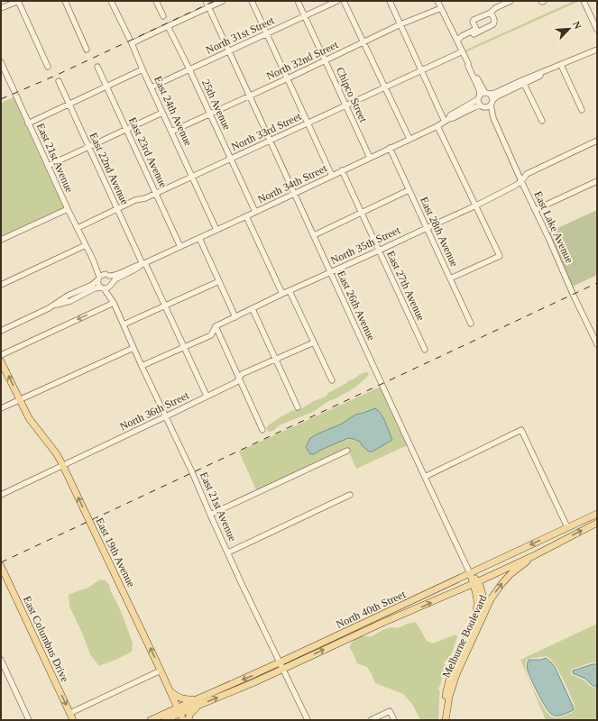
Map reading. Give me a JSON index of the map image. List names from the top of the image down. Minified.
{"streets":{"main road":["East 19th Avenue","North 40th Street","Melburne Boulevard","East Columbus Drive"],"street":["North 31st Street","North 32nd Street","Chipco Street","25th Avenue","East 24th Avenue","North 33rd Street","East 23rd Avenue","East 21st Avenue","East 22nd Avenue","North 34th Street","East Lake Avenue","East 28th Avenue","North 35th Street","East 27th Avenue","East 26th Avenue","North 36th Street"]},"crossings":[["North 31st Street","Chipco Street"],["North 31st Street","25th Avenue"],["North 31st Street","East 24th Avenue"],["North 31st Street","East 26th Avenue"],["North 32nd Street","Chipco Street"],["North 32nd Street","25th Avenue"],["North 32nd Street","East 24th Avenue"],["North 32nd Street","East 26th Avenue"],["Chipco Street","North 33rd Street"],["Chipco Street","North 34th Street"],["25th Avenue","North 33rd Street"],["25th Avenue","North 34th Street"],["East 24th Avenue","North 33rd Street"],["East 24th Avenue","North 34th Street"],["North 33rd Street","East 23rd Avenue"],["North 33rd Street","East 21st Avenue"],["North 33rd Street","East 22nd Avenue"],["North 33rd Street","East 26th Avenue"],["East 23rd Avenue","North 34th Street"],["East 21st Avenue","North 34th Street"],["East 21st Avenue","North 35th Street"],["East 21st Avenue","North 36th Street"],["East 21st Avenue","North 40th Street"],["East 22nd Avenue","North 34th Street"],["East 22nd Avenue","North 35th Street"],["East 22nd Avenue","North 36th Street"],["North 34th Street","East Lake Avenue"],["North 34th Street","East 28th Avenue"],["North 34th Street","East 27th Avenue"],["North 34th Street","East 26th Avenue"],["East Lake Avenue","North 35th Street"],["East 28th Avenue","North 35th Street"],["North 35th Street","East 27th Avenue"],["North 35th Street","East 26th Avenue"],["East 26th Avenue","North 40th Street"],["East 26th Avenue","Melburne Boulevard"],["North 36th Street","East 19th Avenue"],["East 19th Avenue","North 40th Street"],["North 40th Street","Melburne Boulevard"]],"one_way":["East 19th Avenue","East Columbus Drive"],"north":"top right"}
